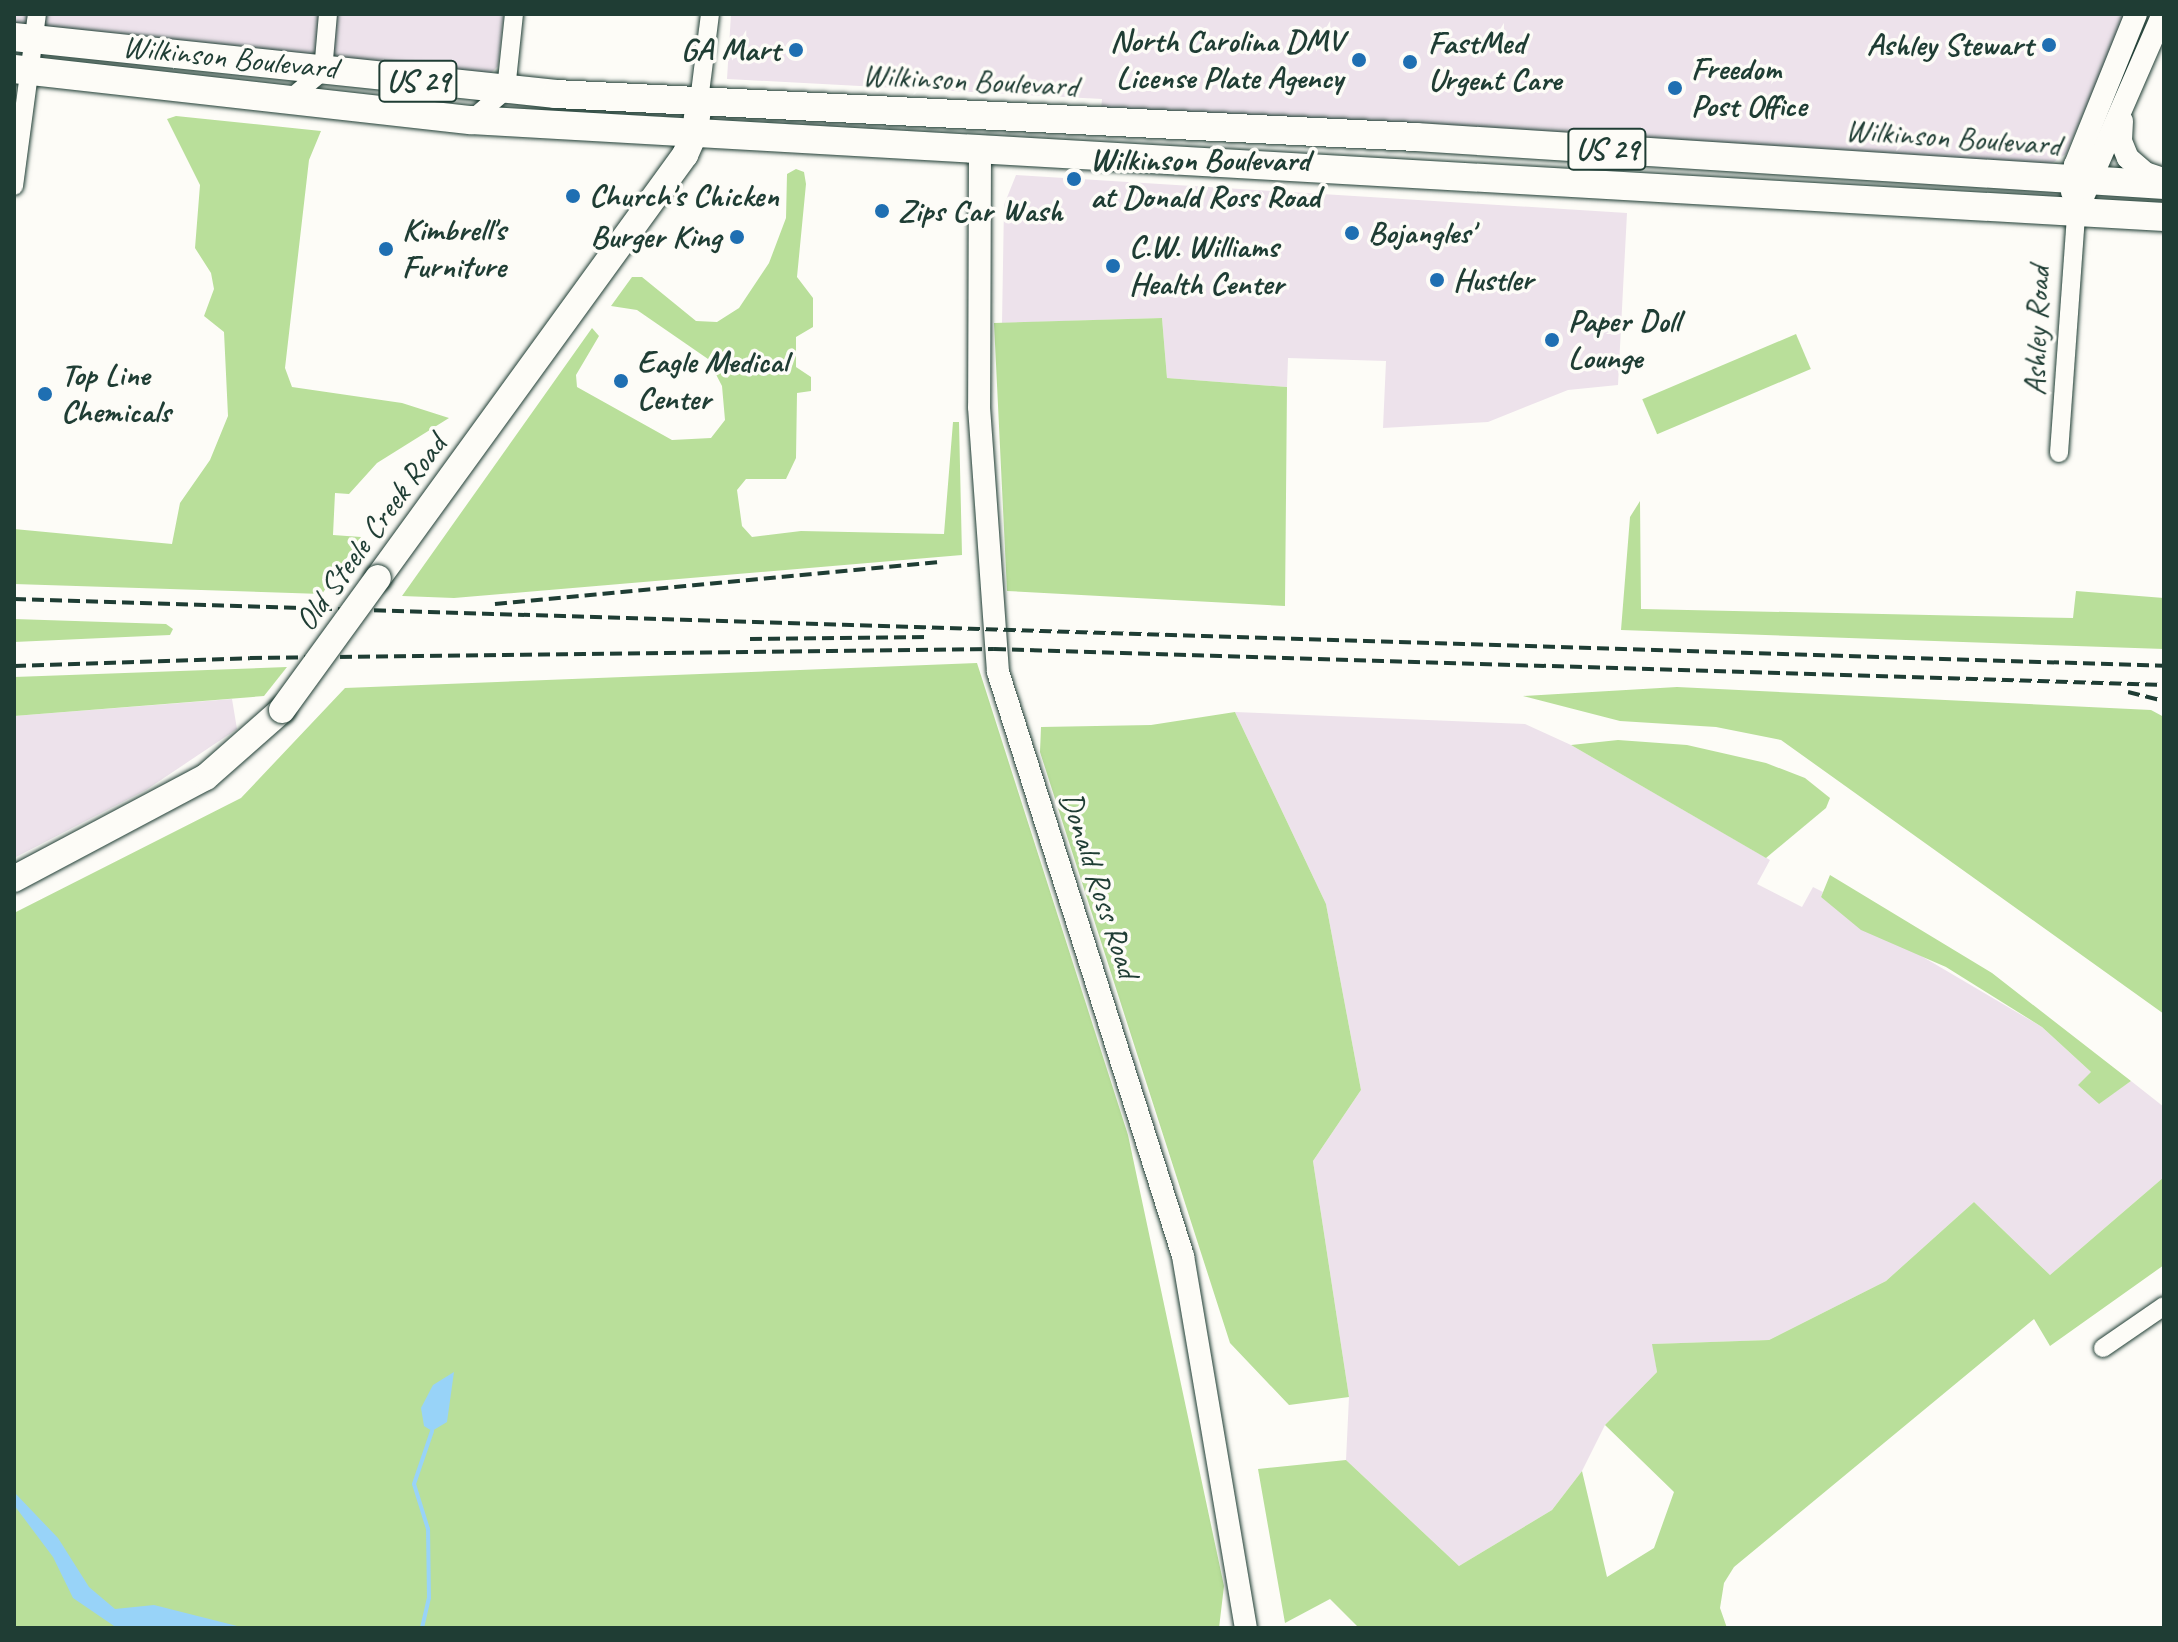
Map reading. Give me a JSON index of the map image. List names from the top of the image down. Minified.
{"streets":{"main road":["Wilkinson Boulevard","US 29","Old Steele Creek Road"],"street":["Ashley Road","Donald Ross Road"]},"crossings":[["Wilkinson Boulevard","Ashley Road"],["Wilkinson Boulevard","Old Steele Creek Road"],["Wilkinson Boulevard","Donald Ross Road"]],"places":["Ashley Stewart","GA Mart","North Carolina DMV License Plate Agency","FastMed Urgent Care","Freedom Post Office","Wilkinson Boulevard at Donald Ross Road","Church's Chicken","Zips Car Wash","Bojangles'","Burger King","Kimbrell's Furniture","C.W. Williams Health Center","Hustler","Paper Doll Lounge","Eagle Medical Center","Top Line Chemicals"]}
